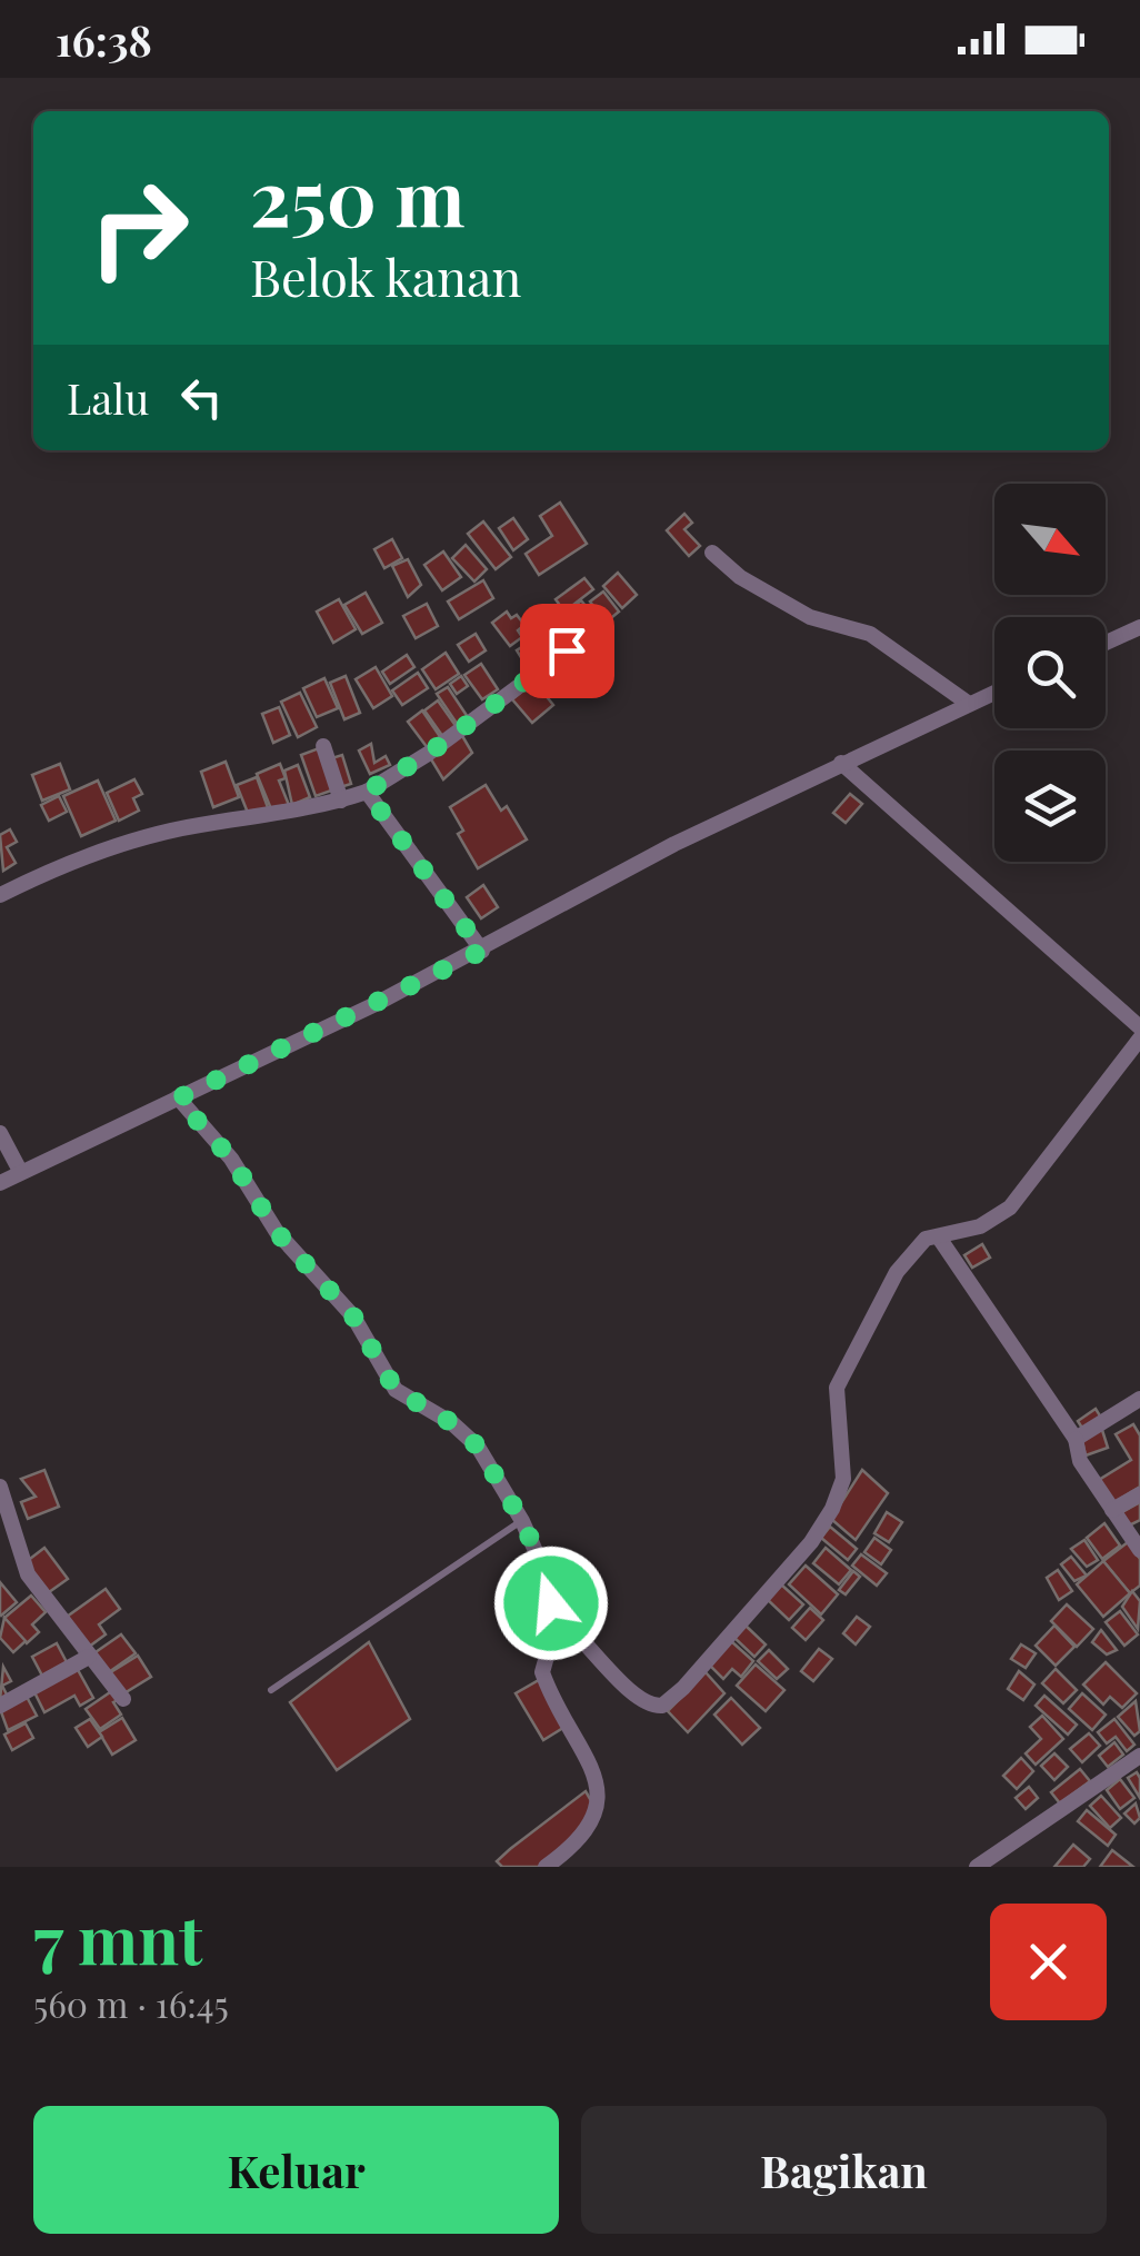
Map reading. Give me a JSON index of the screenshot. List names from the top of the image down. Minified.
{"north":"bottom right","page":{"status":"16:38","turn":["250 m","Belok kanan"],"then":"Lalu","heading":["7 mnt","560 m · 16:45"],"buttons":["Keluar","Bagikan"]}}
